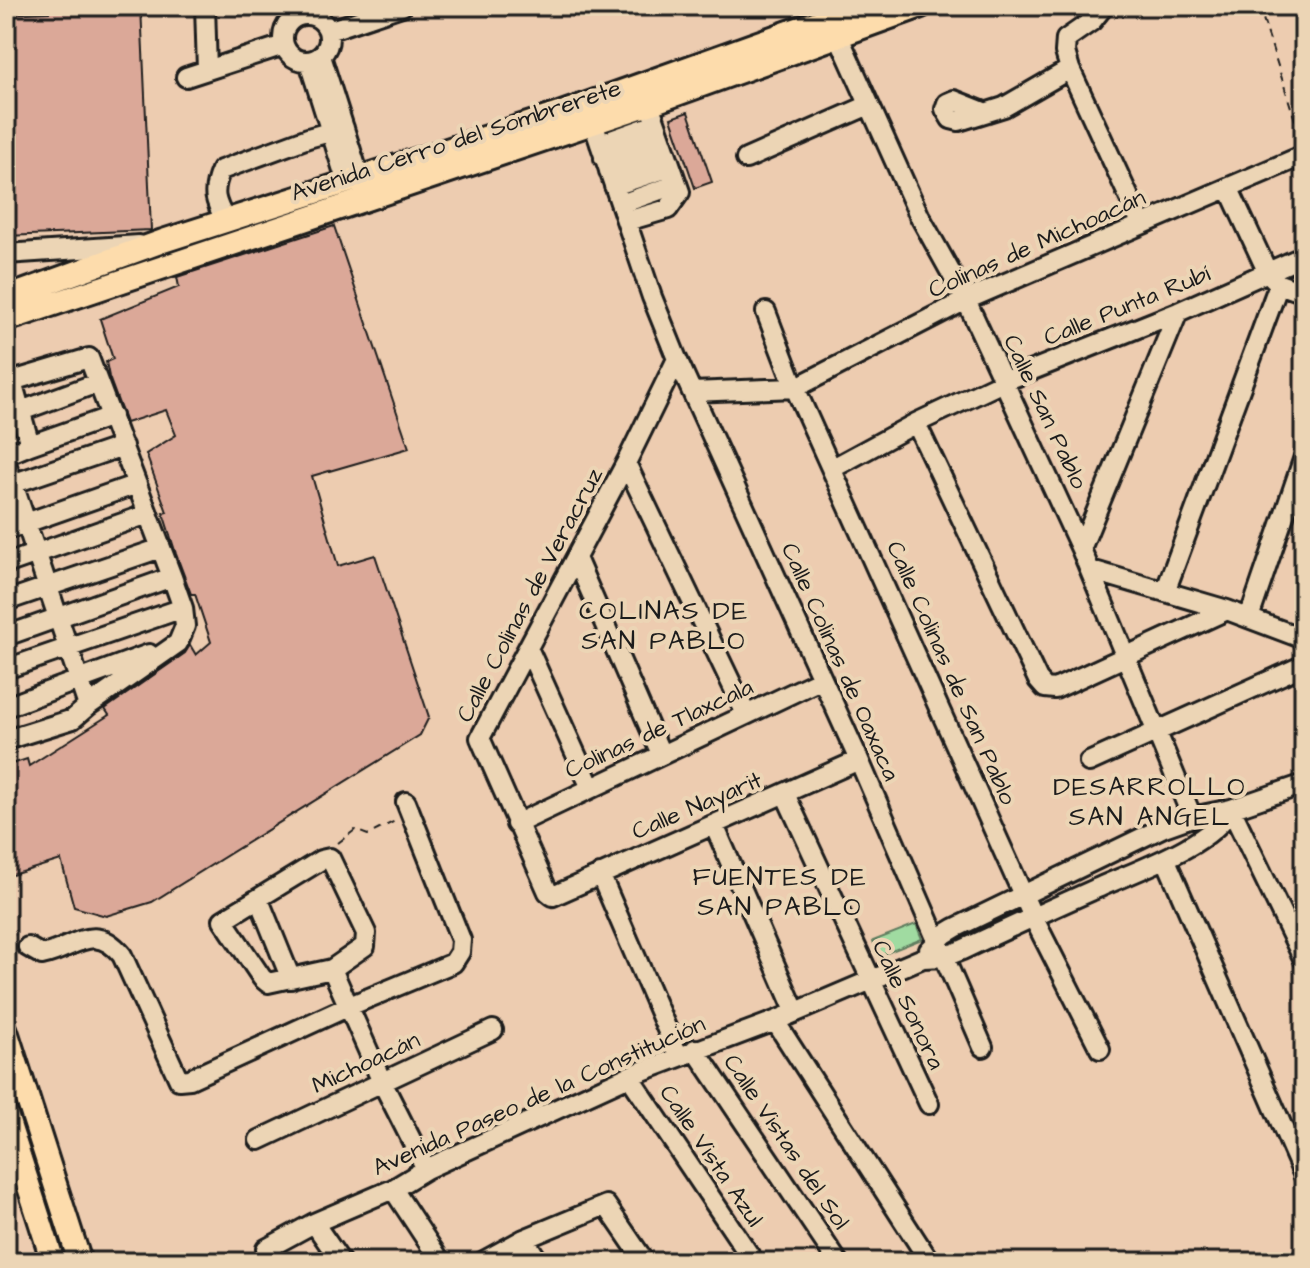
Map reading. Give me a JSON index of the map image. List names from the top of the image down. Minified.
{"streets":{"main road":["Avenida Cerro del Sombrerete"],"street":["Colinas de Michoacán","Calle Punta Rubí","Calle San Pablo","Calle Colinas de Veracruz","Calle Colinas de Oaxaca","Calle Colinas de San Pablo","Colinas de Tlaxcala","Calle Nayarit","Calle Sonora","Michoacán","Avenida Paseo de la Constitución","Calle Vistas del Sol","Calle Vista Azul"]},"crossings":[["Avenida Cerro del Sombrerete","Calle San Pablo"],["Avenida Cerro del Sombrerete","Calle Colinas de Oaxaca"],["Colinas de Michoacán","Calle San Pablo"],["Colinas de Michoacán","Calle Colinas de San Pablo"],["Calle Punta Rubí","Calle San Pablo"],["Calle Punta Rubí","Calle Colinas de San Pablo"],["Calle San Pablo","Avenida Paseo de la Constitución"],["Calle Colinas de Veracruz","Calle Colinas de Oaxaca"],["Calle Colinas de Veracruz","Colinas de Tlaxcala"],["Calle Colinas de Veracruz","Calle Nayarit"],["Calle Colinas de Oaxaca","Colinas de Tlaxcala"],["Calle Colinas de Oaxaca","Calle Nayarit"],["Calle Colinas de Oaxaca","Avenida Paseo de la Constitución"],["Calle Colinas de San Pablo","Avenida Paseo de la Constitución"],["Calle Nayarit","Calle Sonora"],["Calle Nayarit","Calle Vistas del Sol"],["Calle Sonora","Avenida Paseo de la Constitución"],["Avenida Paseo de la Constitución","Calle Vistas del Sol"],["Avenida Paseo de la Constitución","Calle Vista Azul"]],"districts":["COLINAS DE SAN PABLO","DESARROLLO SAN ANGEL","FUENTES DE SAN PABLO"]}
